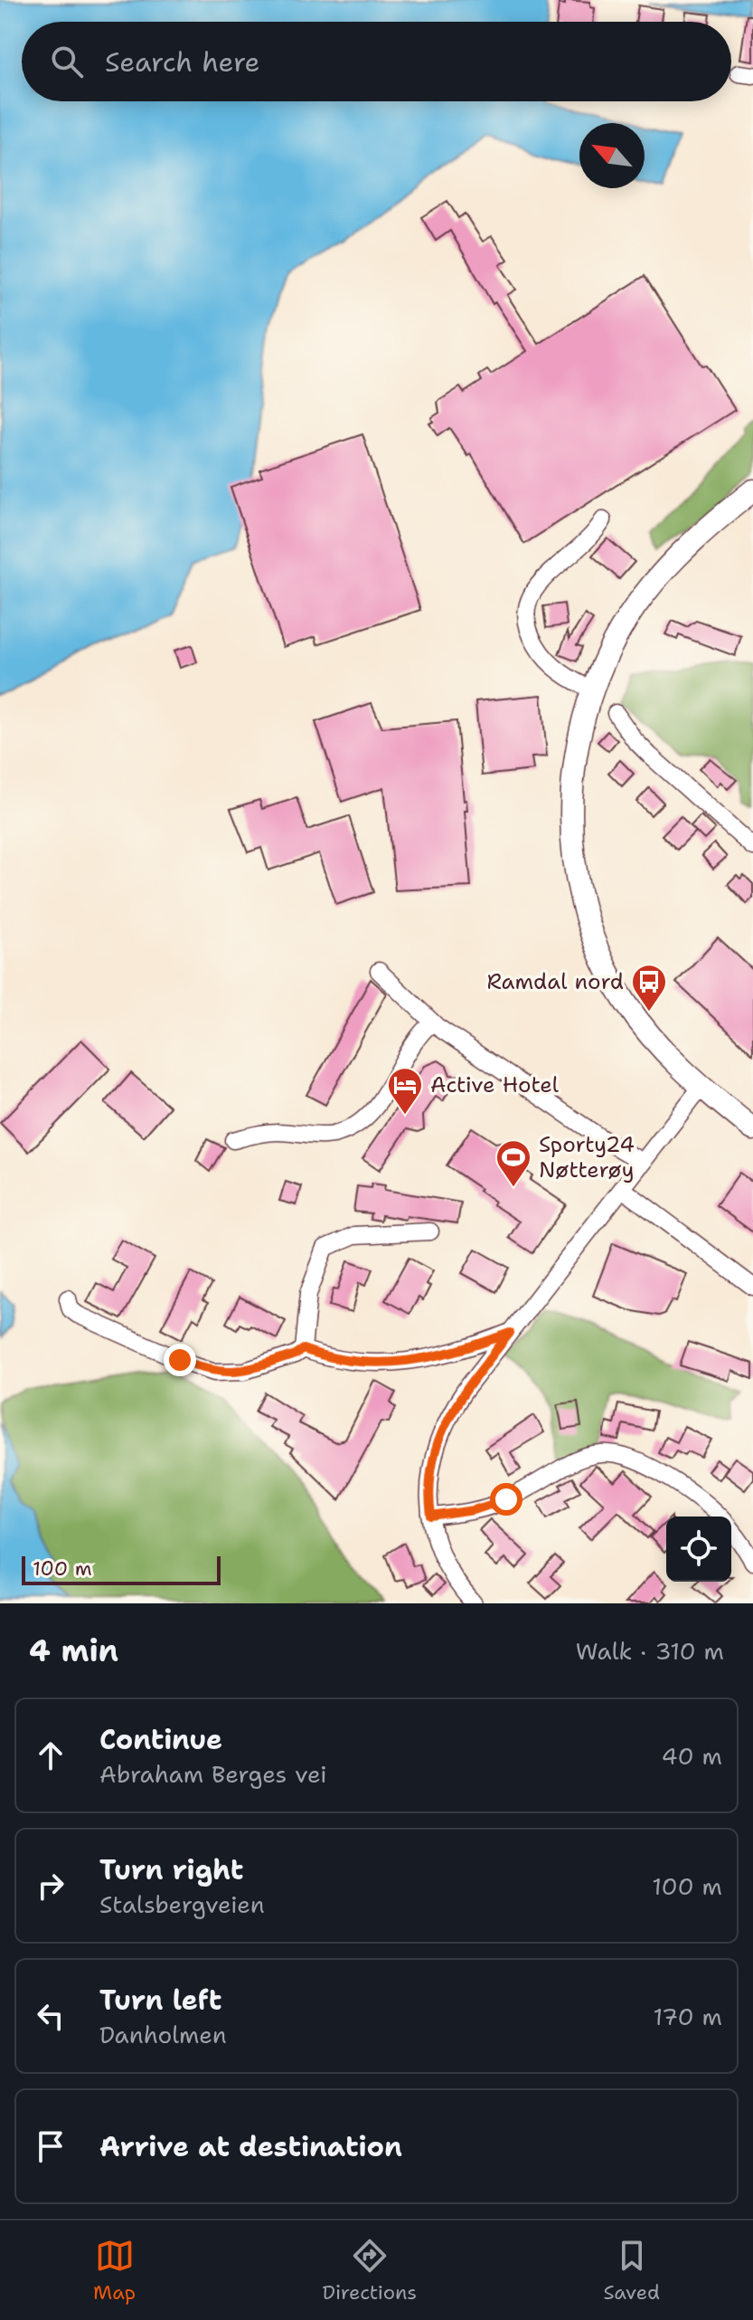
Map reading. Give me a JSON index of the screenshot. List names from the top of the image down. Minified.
{"places":{"bus stop":["Ramdal nord"],"hotel":["Active Hotel"],"sports":["Sporty24 Nøtterøy"]},"scale_bar":"100 m","north":"top left","page":{"search":"Search here","scale":"100 m","heading":["4 min","Walk · 310 m"],"list":[["Continue","Abraham Berges vei","40 m"],["Turn right","Stalsbergveien","100 m"],["Turn left","Danholmen","170 m"],"Arrive at destination"],"nav":["Map","Directions","Saved"]}}
